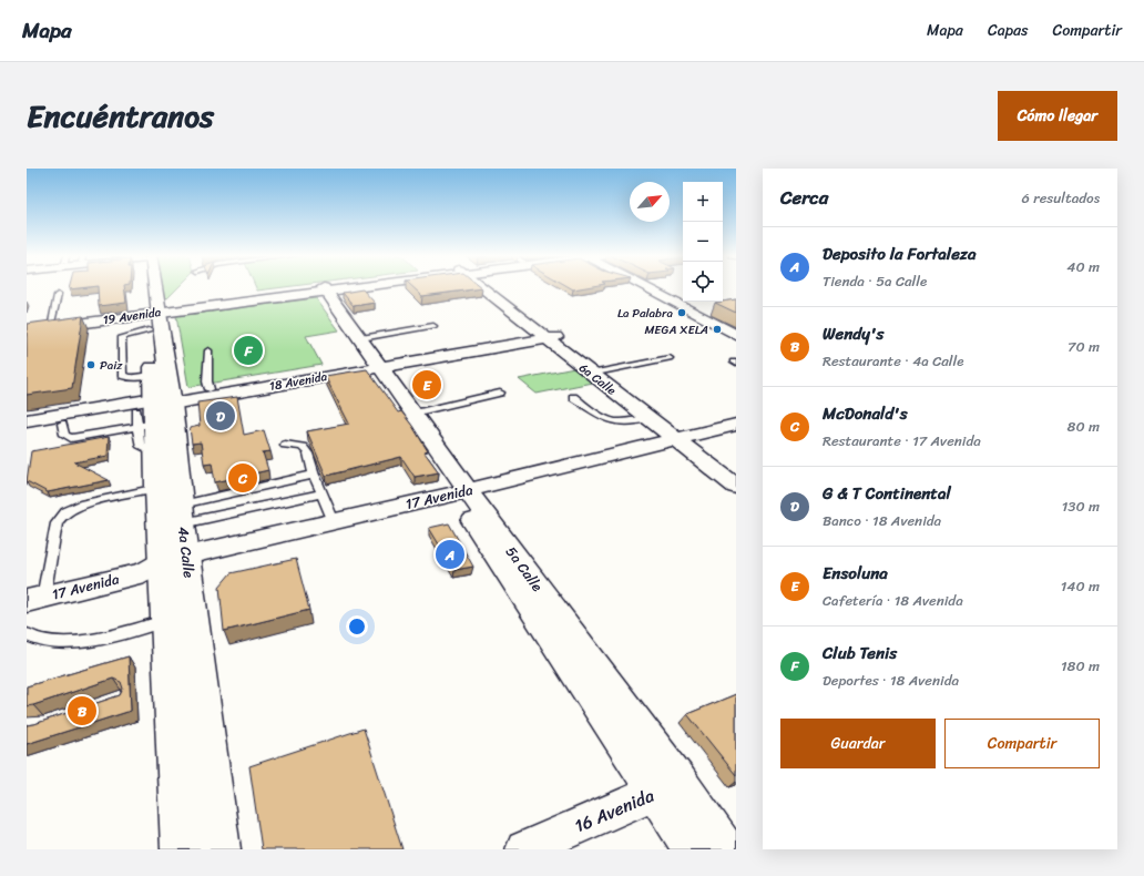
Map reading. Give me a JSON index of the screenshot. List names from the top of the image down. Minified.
{"streets":{"main road":["19 Avenida","4a Calle"],"street":["6a Calle","18 Avenida","17 Avenida","5a Calle","16 Avenida"]},"crossings":[["19 Avenida","4a Calle"],["19 Avenida","5a Calle"],["6a Calle","18 Avenida"],["6a Calle","17 Avenida"],["18 Avenida","4a Calle"],["18 Avenida","5a Calle"],["17 Avenida","4a Calle"],["17 Avenida","5a Calle"],["5a Calle","16 Avenida"]],"places":["La Palabra","MEGA XELA","Paiz"],"north":"top right","page":{"header":"Mapa","nav":["Mapa","Capas","Compartir"],"title":"Encuéntranos","buttons":["Cómo llegar",["Guardar","Compartir"]],"heading":["Cerca","6 resultados"],"map_buttons":["+","−"],"list":[{"mark":"A","name":"Deposito la Fortaleza","note":"Tienda · 5a Calle","value":"40 m"},{"mark":"B","name":"Wendy's","note":"Restaurante · 4a Calle","value":"70 m"},{"mark":"C","name":"McDonald's","note":"Restaurante · 17 Avenida","value":"80 m"},{"mark":"D","name":"G & T Continental","note":"Banco · 18 Avenida","value":"130 m"},{"mark":"E","name":"Ensoluna","note":"Cafetería · 18 Avenida","value":"140 m"},{"mark":"F","name":"Club Tenis","note":"Deportes · 18 Avenida","value":"180 m"}],"pins":["F","E","D","C","A","B"]}}
